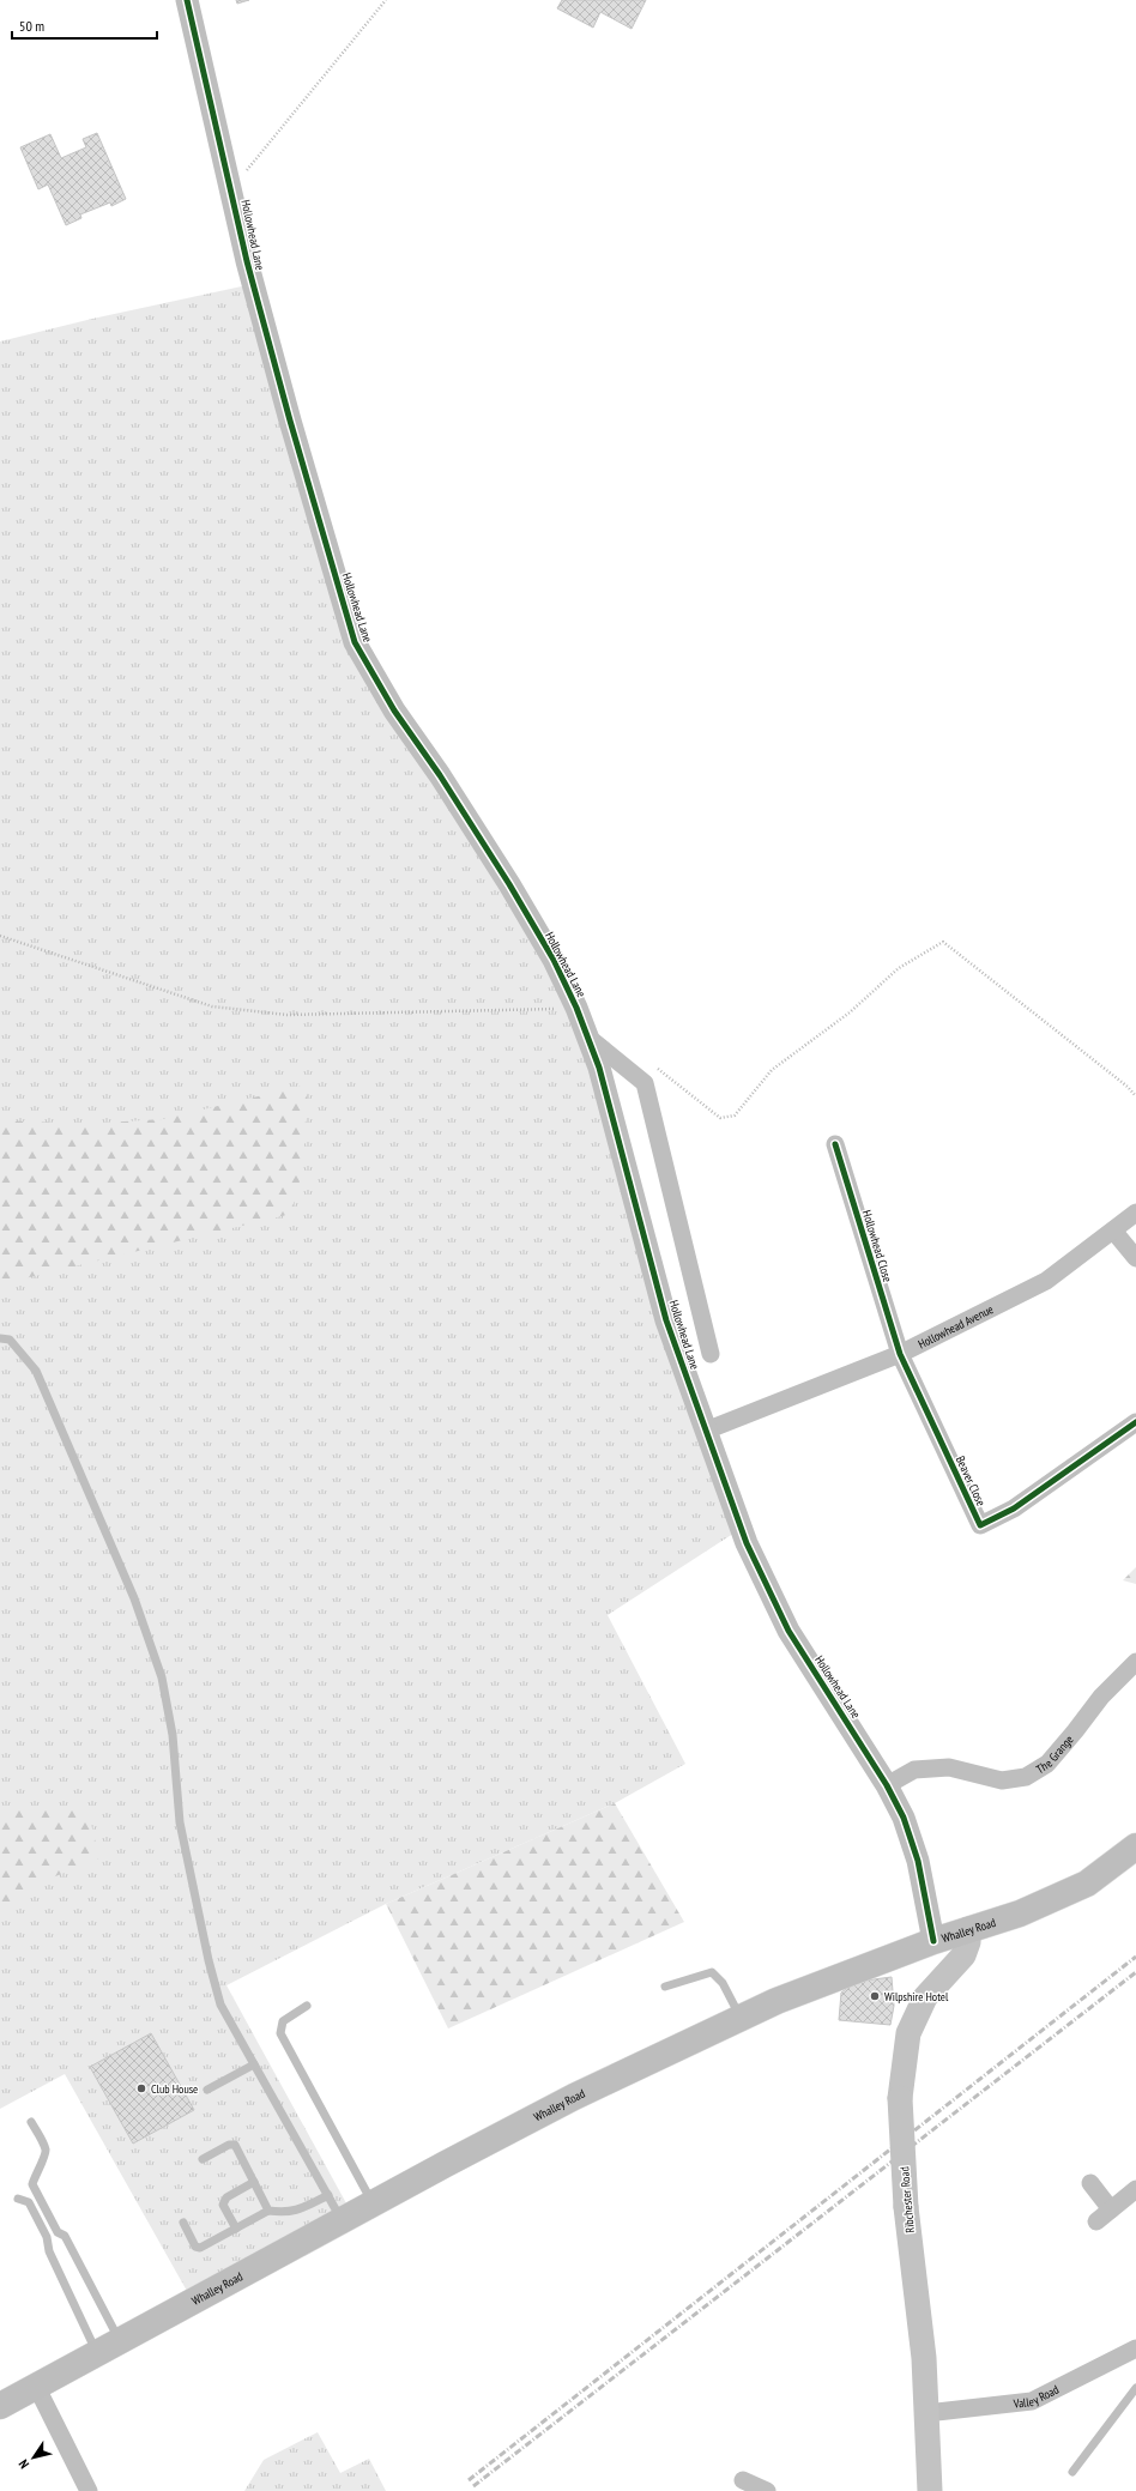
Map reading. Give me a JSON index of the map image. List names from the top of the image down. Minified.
{"streets":{"highway":["Whalley Road"],"main road":["Ribchester Road"],"street":["Hollowhead Lane","Hollowhead Close","Hollowhead Avenue","Beaver Close","The Grange","Valley Road"]},"crossings":[["Hollowhead Lane","Hollowhead Avenue"],["Hollowhead Lane","The Grange"],["Hollowhead Lane","Whalley Road"],["Hollowhead Close","Hollowhead Avenue"],["Hollowhead Close","Beaver Close"],["Hollowhead Avenue","Beaver Close"],["Whalley Road","Ribchester Road"],["Ribchester Road","Valley Road"]],"places":["Wilpshire Hotel","Club House"],"scale_bar":"50 m","north":"bottom left"}
